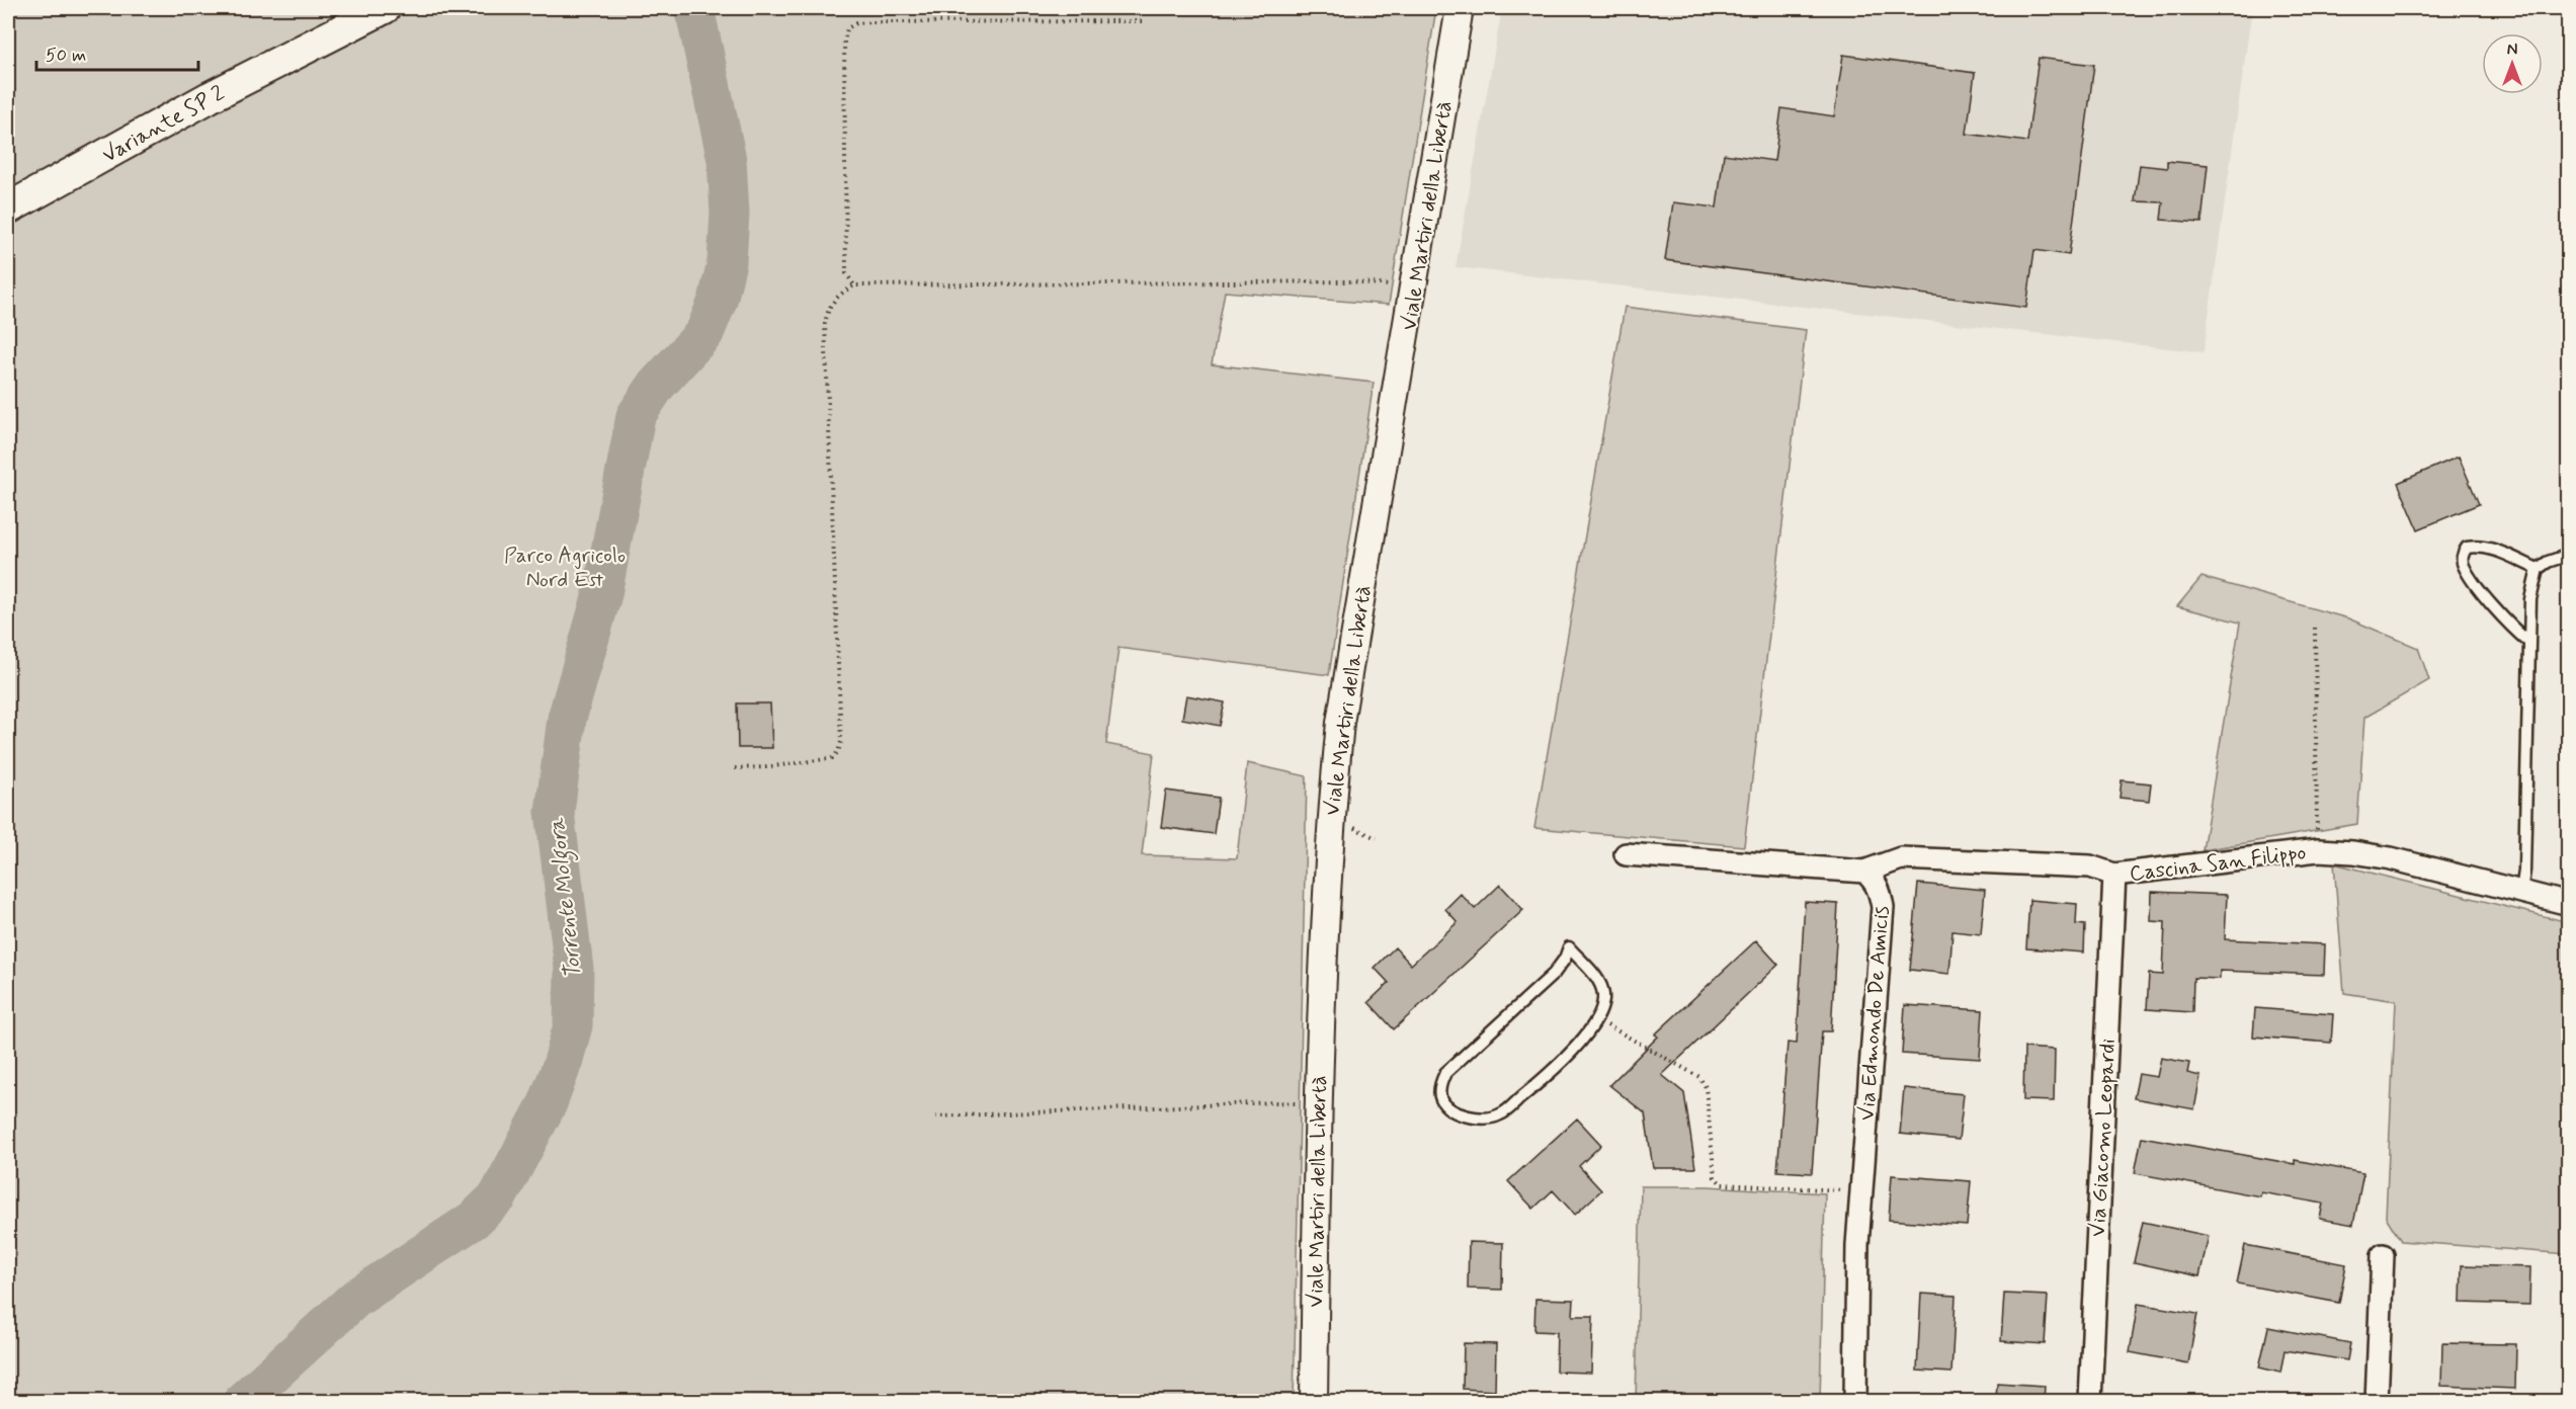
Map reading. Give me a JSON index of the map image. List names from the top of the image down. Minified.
{"streets":{"main road":["Variante SP 2"],"street":["Viale Martiri della Libertà","Cascina San Filippo","Via Edmondo De Amicis","Via Giacomo Leopardi"]},"crossings":[["Cascina San Filippo","Via Edmondo De Amicis"],["Cascina San Filippo","Via Giacomo Leopardi"]],"water":["Torrente Molgora"],"parks":["Parco Agricolo Nord Est"],"scale_bar":"50 m","north":"top"}
